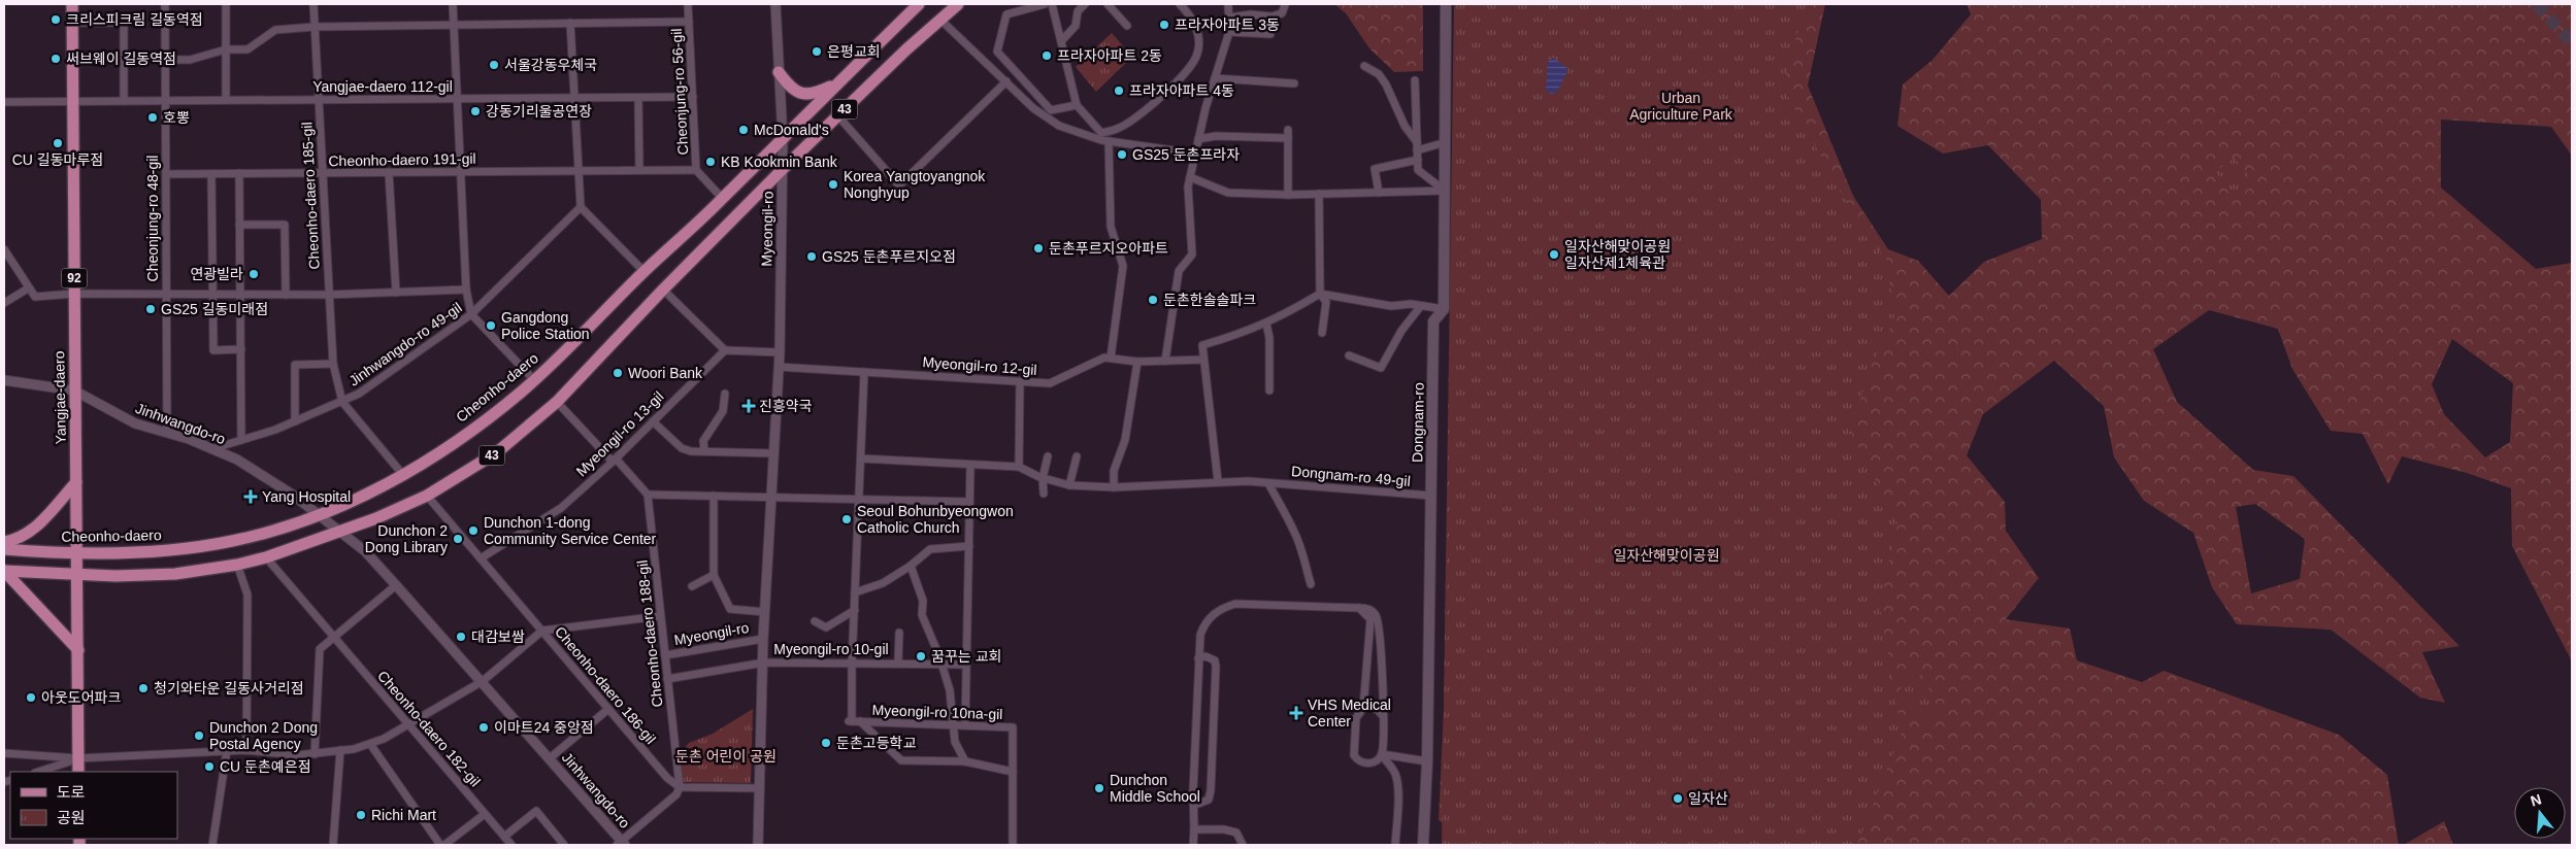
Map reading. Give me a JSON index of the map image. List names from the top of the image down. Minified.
{"streets":{"main road":["43","92","Cheonho-daero","Yangjae-daero","Dongnam-ro"],"street":["Yangjae-daero 112-gil","Cheonjung-ro 56-gil","Cheonho-daero 191-gil","Cheonho-daero 185-gil","Cheonjung-ro 48-gil","Myeongil-ro","Jinhwangdo-ro 49-gil","Myeongil-ro 12-gil","Jinhwangdo-ro","Myeongil-ro 13-gil","Dongnam-ro 49-gil","Cheonho-daero 188-gil","Myeongil-ro 10-gil","Cheonho-daero 186-gil","Myeongil-ro 10na-gil","Cheonho-daero 182-gil"]},"crossings":[["Yangjae-daero 112-gil","Cheonjung-ro 56-gil"],["Yangjae-daero 112-gil","Cheonho-daero 185-gil"],["Yangjae-daero 112-gil","Cheonjung-ro 48-gil"],["Yangjae-daero 112-gil","Yangjae-daero"],["Cheonjung-ro 56-gil","Cheonho-daero 191-gil"],["Cheonjung-ro 56-gil","Cheonho-daero"],["43","Myeongil-ro"],["43","Yangjae-daero"],["43","Jinhwangdo-ro"],["43","Cheonho-daero 186-gil"],["43","Cheonho-daero 182-gil"],["Cheonho-daero 191-gil","Cheonho-daero 185-gil"],["Cheonho-daero 191-gil","Cheonjung-ro 48-gil"],["Cheonho-daero 185-gil","Jinhwangdo-ro 49-gil"],["Cheonho-daero 185-gil","Cheonho-daero"],["Cheonjung-ro 48-gil","Jinhwangdo-ro"],["Myeongil-ro","Myeongil-ro 12-gil"],["Myeongil-ro","Cheonho-daero"],["Myeongil-ro","Cheonho-daero 188-gil"],["Myeongil-ro","Myeongil-ro 10-gil"],["Jinhwangdo-ro 49-gil","Jinhwangdo-ro"],["Myeongil-ro 12-gil","Myeongil-ro 10na-gil"],["Cheonho-daero","Yangjae-daero"],["Cheonho-daero","Jinhwangdo-ro"],["Yangjae-daero","Jinhwangdo-ro"],["Dongnam-ro","Dongnam-ro 49-gil"],["Jinhwangdo-ro","Cheonho-daero 188-gil"],["Jinhwangdo-ro","Cheonho-daero 186-gil"],["Myeongil-ro 13-gil","Cheonho-daero 186-gil"],["Dongnam-ro 49-gil","Myeongil-ro 10na-gil"],["Cheonho-daero 188-gil","Cheonho-daero 186-gil"],["Myeongil-ro 10-gil","Myeongil-ro 10na-gil"]],"parks":["Urban Agriculture Park","일자산해맞이공원","둔촌 어린이 공원"],"places":{"other":["크리스피크림 길동역점","프라자아파트 3동","은평교회","프라자아파트 2동","써브웨이 길동역점","서울강동우체국","프라자아파트 4동","강동기리울공연장","호뽕","McDonald's","CU 길동마루점","GS25 둔촌프라자","KB Kookmin Bank","Korea Yangtoyangnok Nonghyup","둔촌푸르지오아파트","일자산해맞이공원 일자산제1체육관","GS25 둔촌푸르지오점","연광빌라","둔촌한솔솔파크","GS25 길동미래점","Gangdong Police Station","Woori Bank","Seoul Bohunbyeongwon Catholic Church","Dunchon 1-dong Community Service Center","Dunchon 2 Dong Library","대감보쌈","꿈꾸는 교회","청기와타운 길동사거리점","아웃도어파크","이마트24 중앙점","Dunchon 2 Dong Postal Agency","둔촌고등학교","CU 둔촌예은점","Dunchon Middle School","일자산","Richi Mart"],"health":["진흥약국","Yang Hospital","VHS Medical Center"]},"legend":["도로","공원"],"north":"top"}
